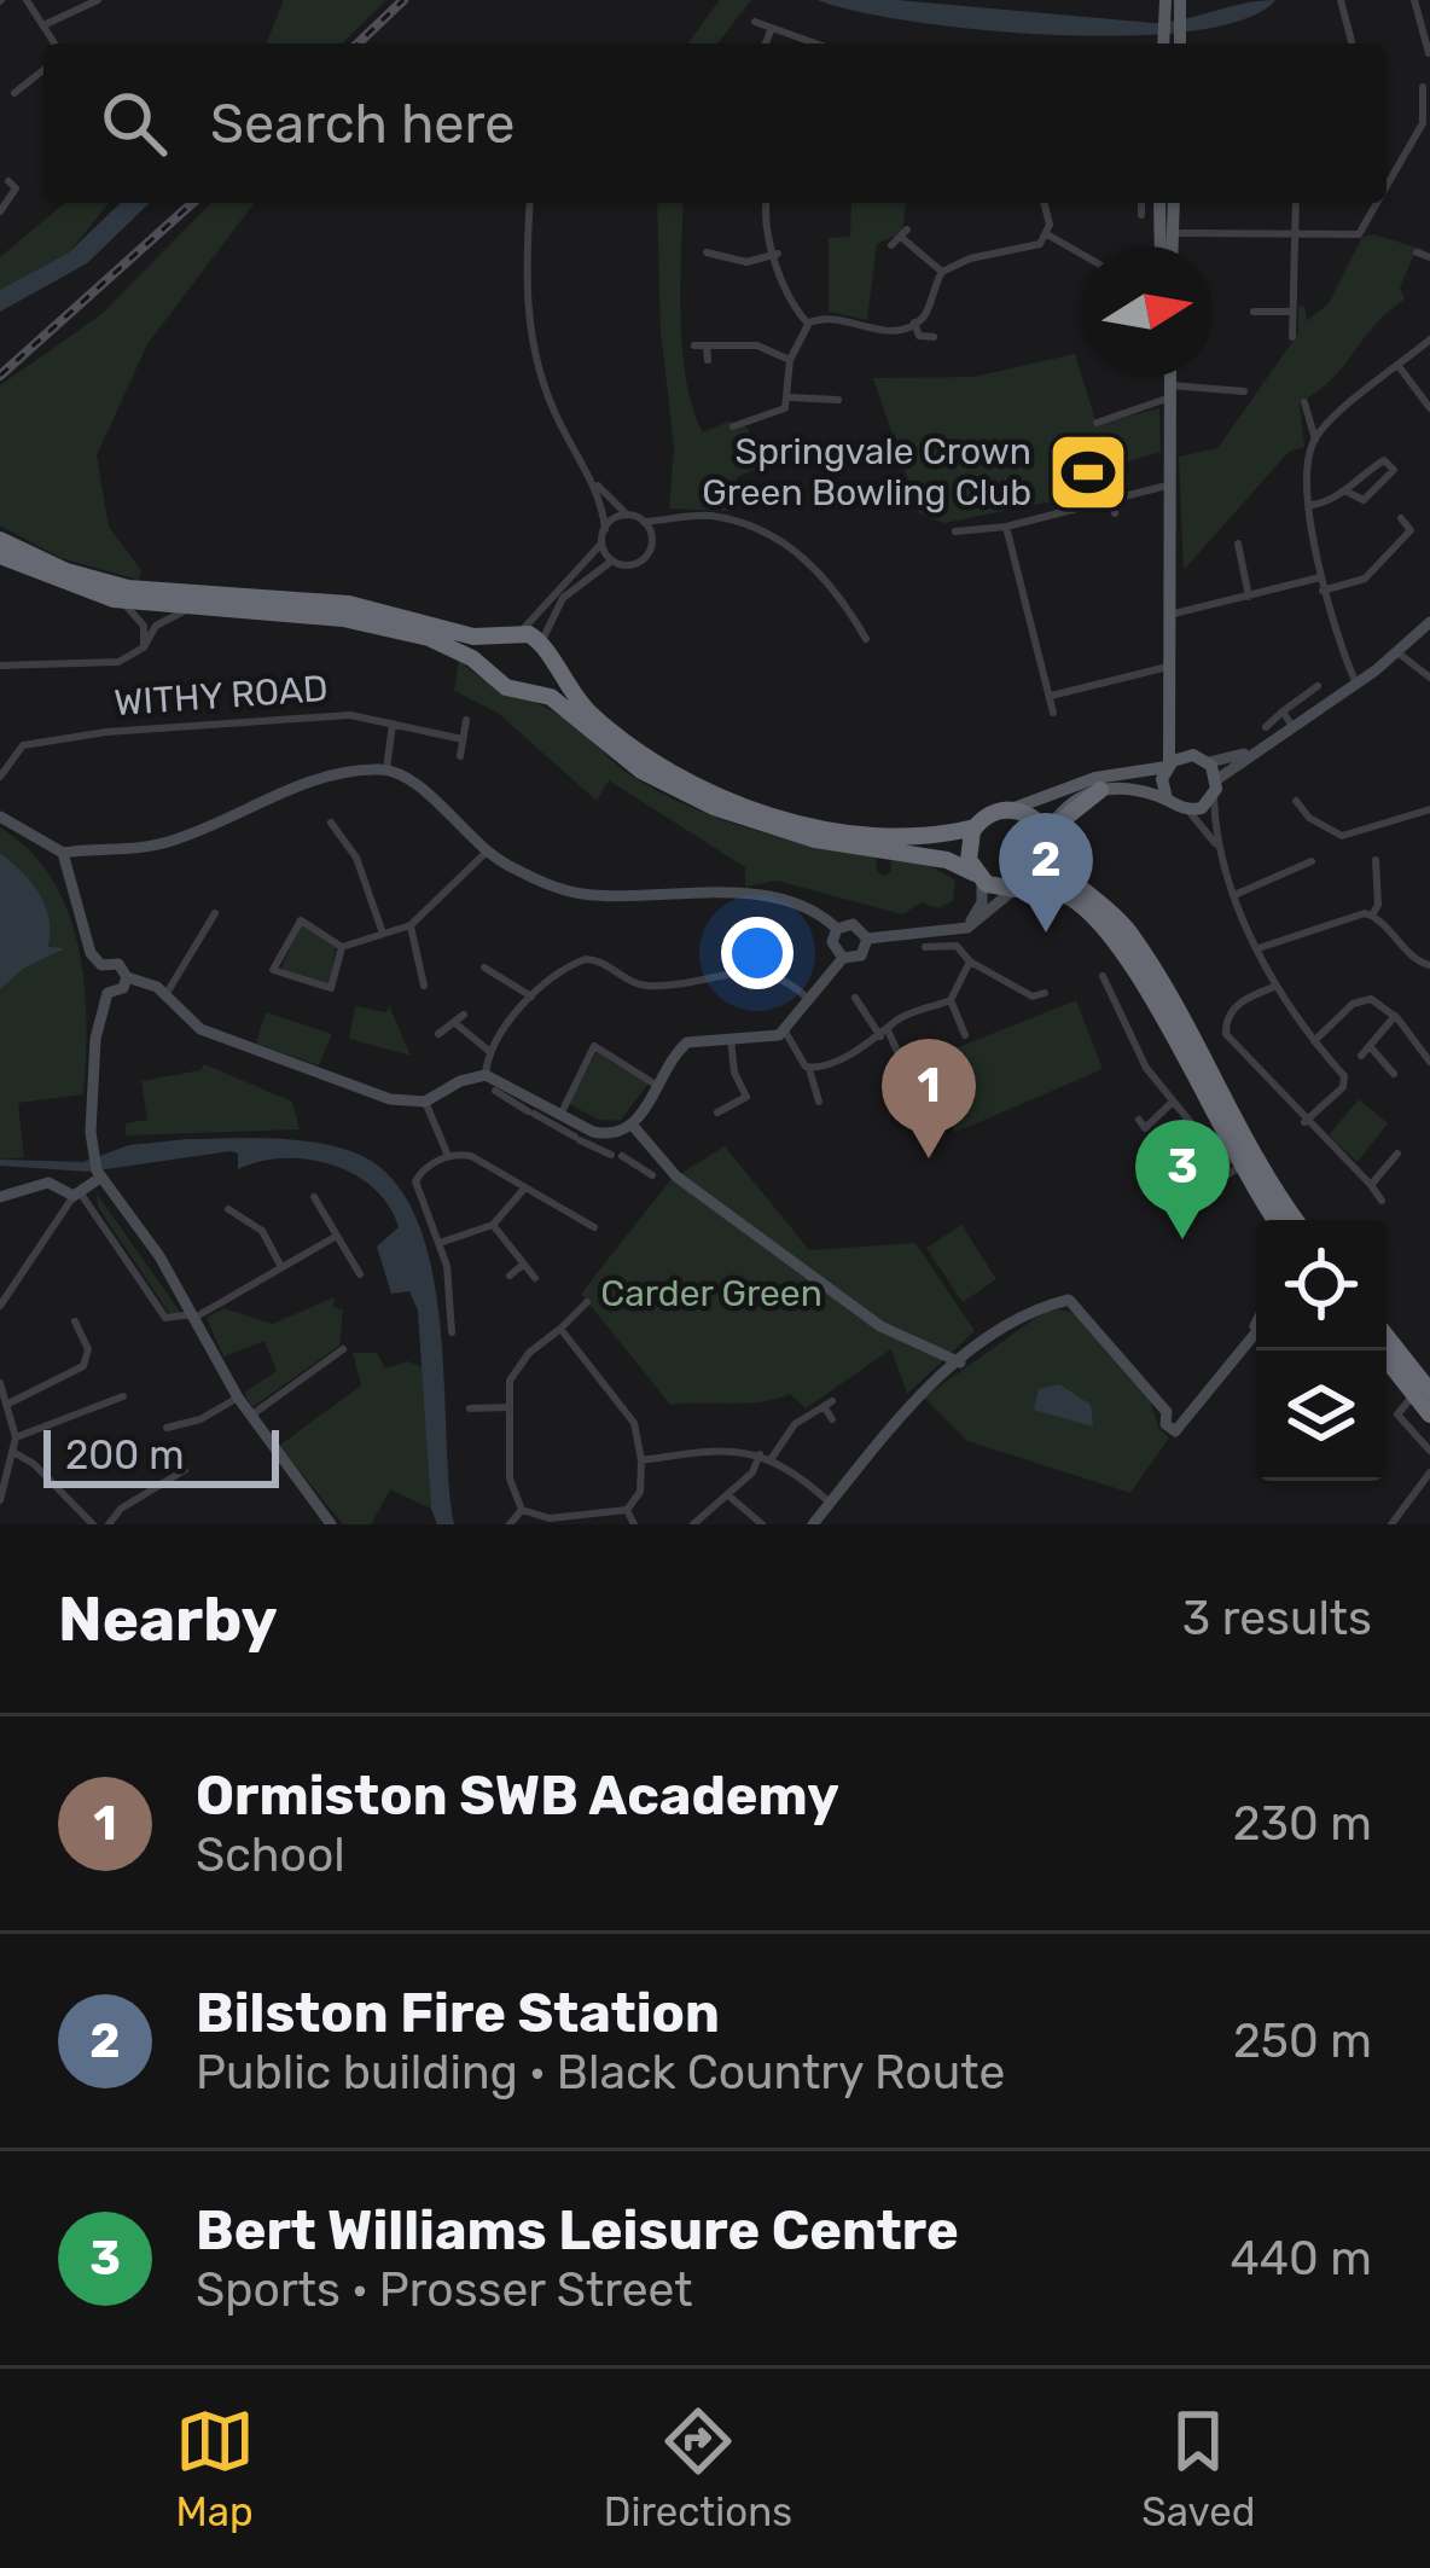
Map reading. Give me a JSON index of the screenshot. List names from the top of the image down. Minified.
{"streets":{"street":["WITHY ROAD"]},"parks":["Carder Green"],"places":{"sports":["Springvale Crown Green Bowling Club"]},"scale_bar":"200 m","north":"right","page":{"search":"Search here","pins":["2","1","3"],"scale":"200 m","heading":["Nearby","3 results"],"list":[{"mark":"1","name":"Ormiston SWB Academy","note":"School","value":"230 m"},{"mark":"2","name":"Bilston Fire Station","note":"Public building · Black Country Route","value":"250 m"},{"mark":"3","name":"Bert Williams Leisure Centre","note":"Sports · Prosser Street","value":"440 m"}],"nav":["Map","Directions","Saved"]}}
